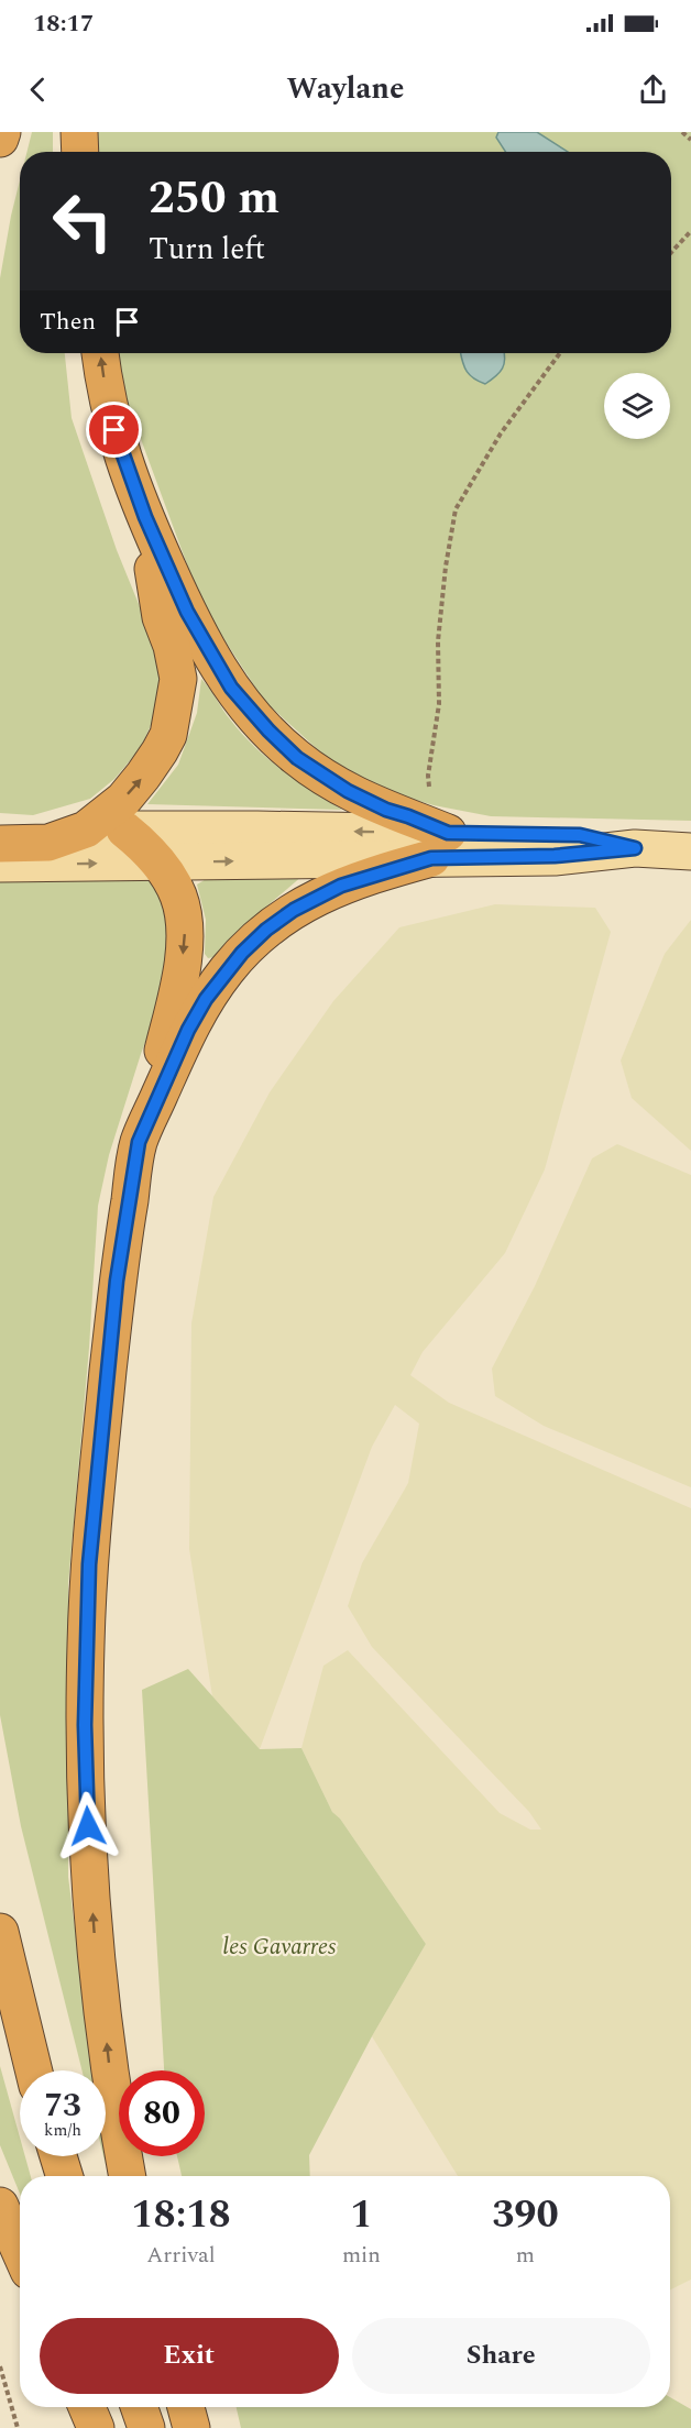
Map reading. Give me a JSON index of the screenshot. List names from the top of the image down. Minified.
{"parks":["les Gavarres"],"page":{"status":"18:17","header":"Waylane","turn":["250 m","Turn left"],"then":"Then","speed":"73 km/h","limit":"80","eta":["18:18","Arrival","1","min","390","m"],"buttons":["Exit","Share"]}}
